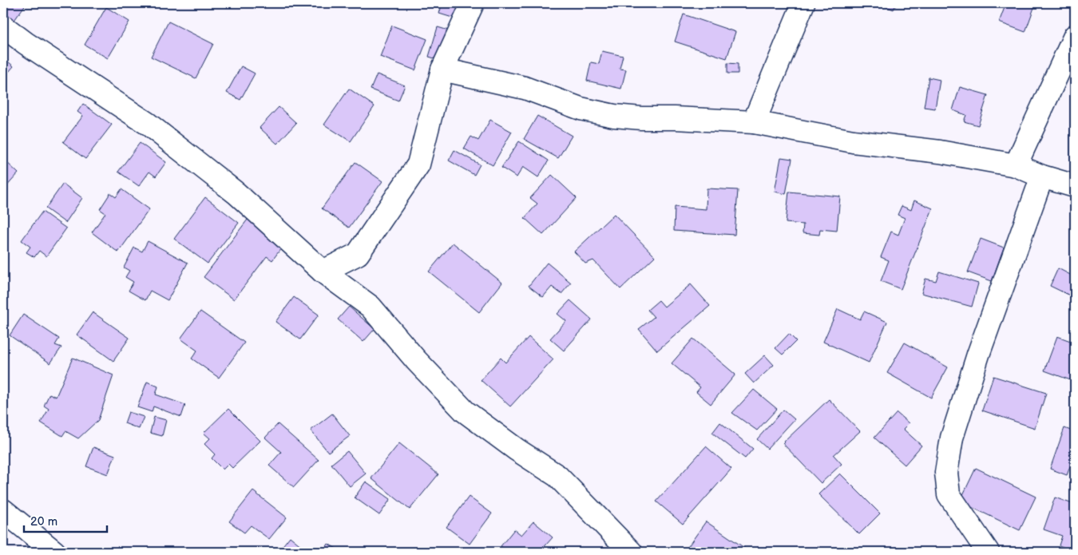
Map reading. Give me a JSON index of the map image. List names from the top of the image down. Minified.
{"scale_bar":"20 m"}
